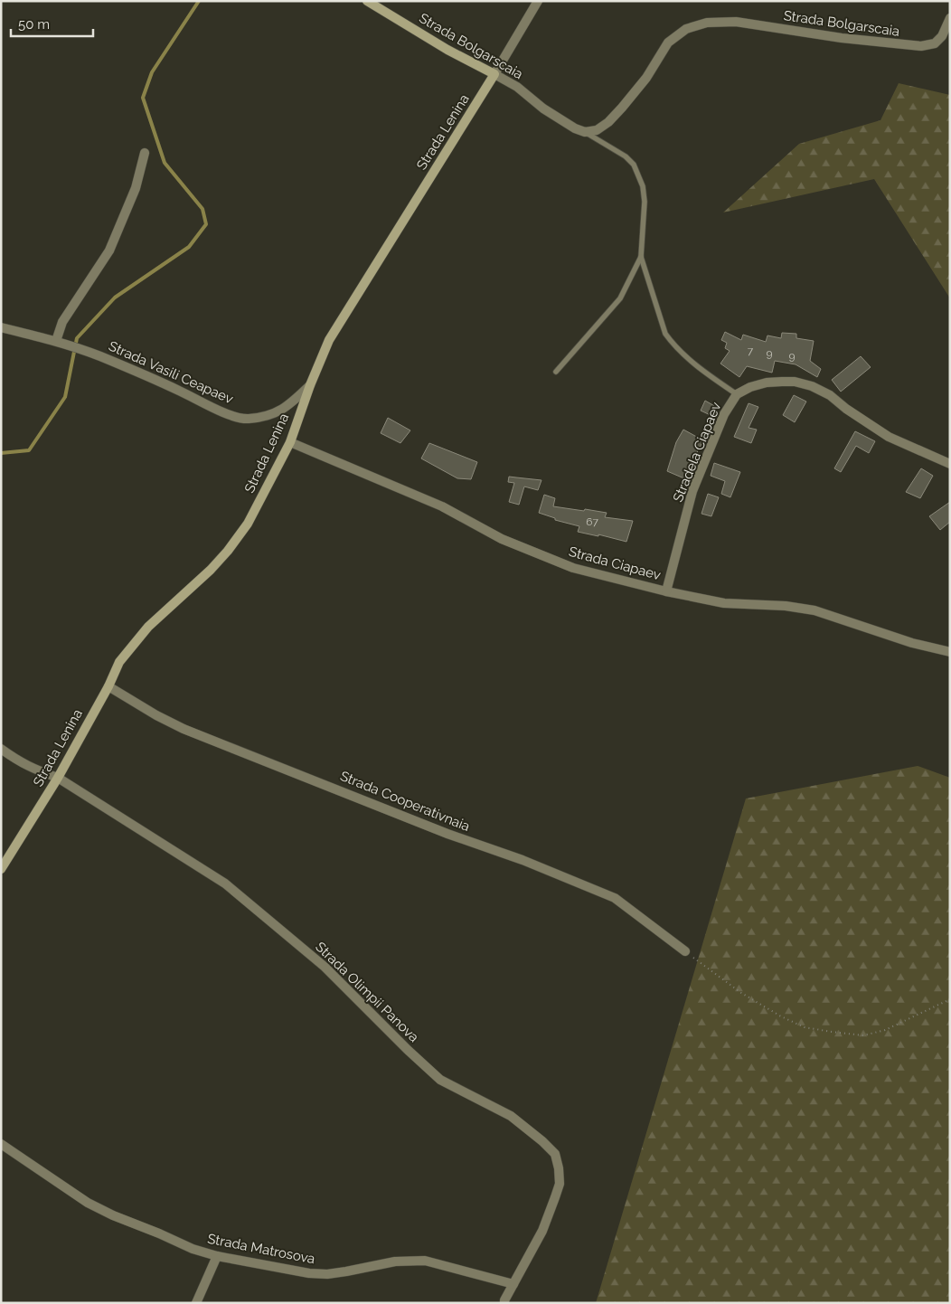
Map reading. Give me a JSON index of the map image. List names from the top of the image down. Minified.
{"streets":{"street":["Strada Bolgarscaia","Strada Lenina","Strada Vasili Ceapaev","Stradela Ciapaev","Strada Ciapaev","Strada Cooperativnaia","Strada Olimpii Panova","Strada Matrosova"]},"crossings":[["Strada Bolgarscaia","Strada Lenina"],["Strada Lenina","Strada Vasili Ceapaev"],["Strada Lenina","Strada Ciapaev"],["Strada Lenina","Strada Cooperativnaia"],["Strada Lenina","Strada Olimpii Panova"],["Stradela Ciapaev","Strada Ciapaev"],["Strada Olimpii Panova","Strada Matrosova"]],"house_numbers":["7","9","9","67"],"scale_bar":"50 m"}
